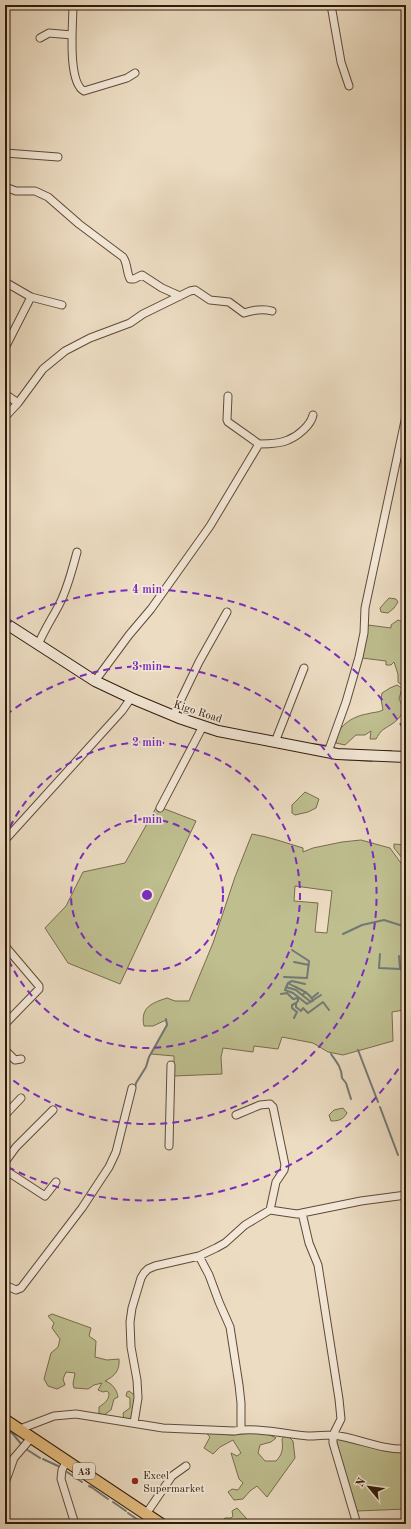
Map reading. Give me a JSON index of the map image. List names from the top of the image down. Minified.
{"streets":{"main road":["A3"],"street":["Kigo Road"]},"places":["Excel Supermarket"],"north":"top left","rings":["4 min","3 min","2 min","1 min"]}
